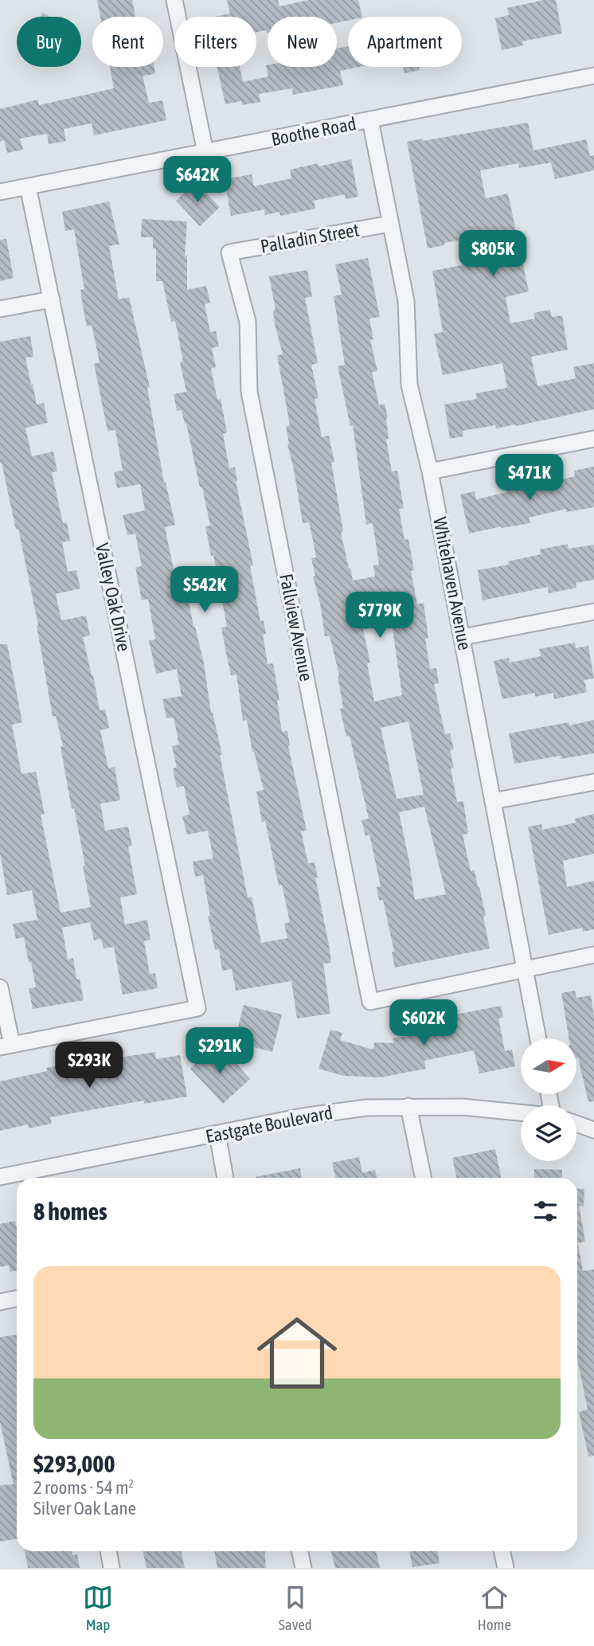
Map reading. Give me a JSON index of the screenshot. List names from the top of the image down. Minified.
{"streets":{"street":["Boothe Road","Palladin Street","Whitehaven Avenue","Valley Oak Drive","Fallview Avenue","Eastgate Boulevard"]},"crossings":[["Boothe Road","Whitehaven Avenue"],["Boothe Road","Valley Oak Drive"],["Palladin Street","Whitehaven Avenue"],["Palladin Street","Fallview Avenue"],["Whitehaven Avenue","Fallview Avenue"]],"north":"right","page":{"chip":["Buy","Rent","Filters","New","Apartment"],"price":["$642K","$805K","$471K","$542K","$779K","$602K","$291K","$293K"],"heading":"8 homes","list":[{"name":"$293,000","note":"2 rooms · 54 m² · Silver Oak Lane"}],"tabs":["Map","Saved","Home"]}}
